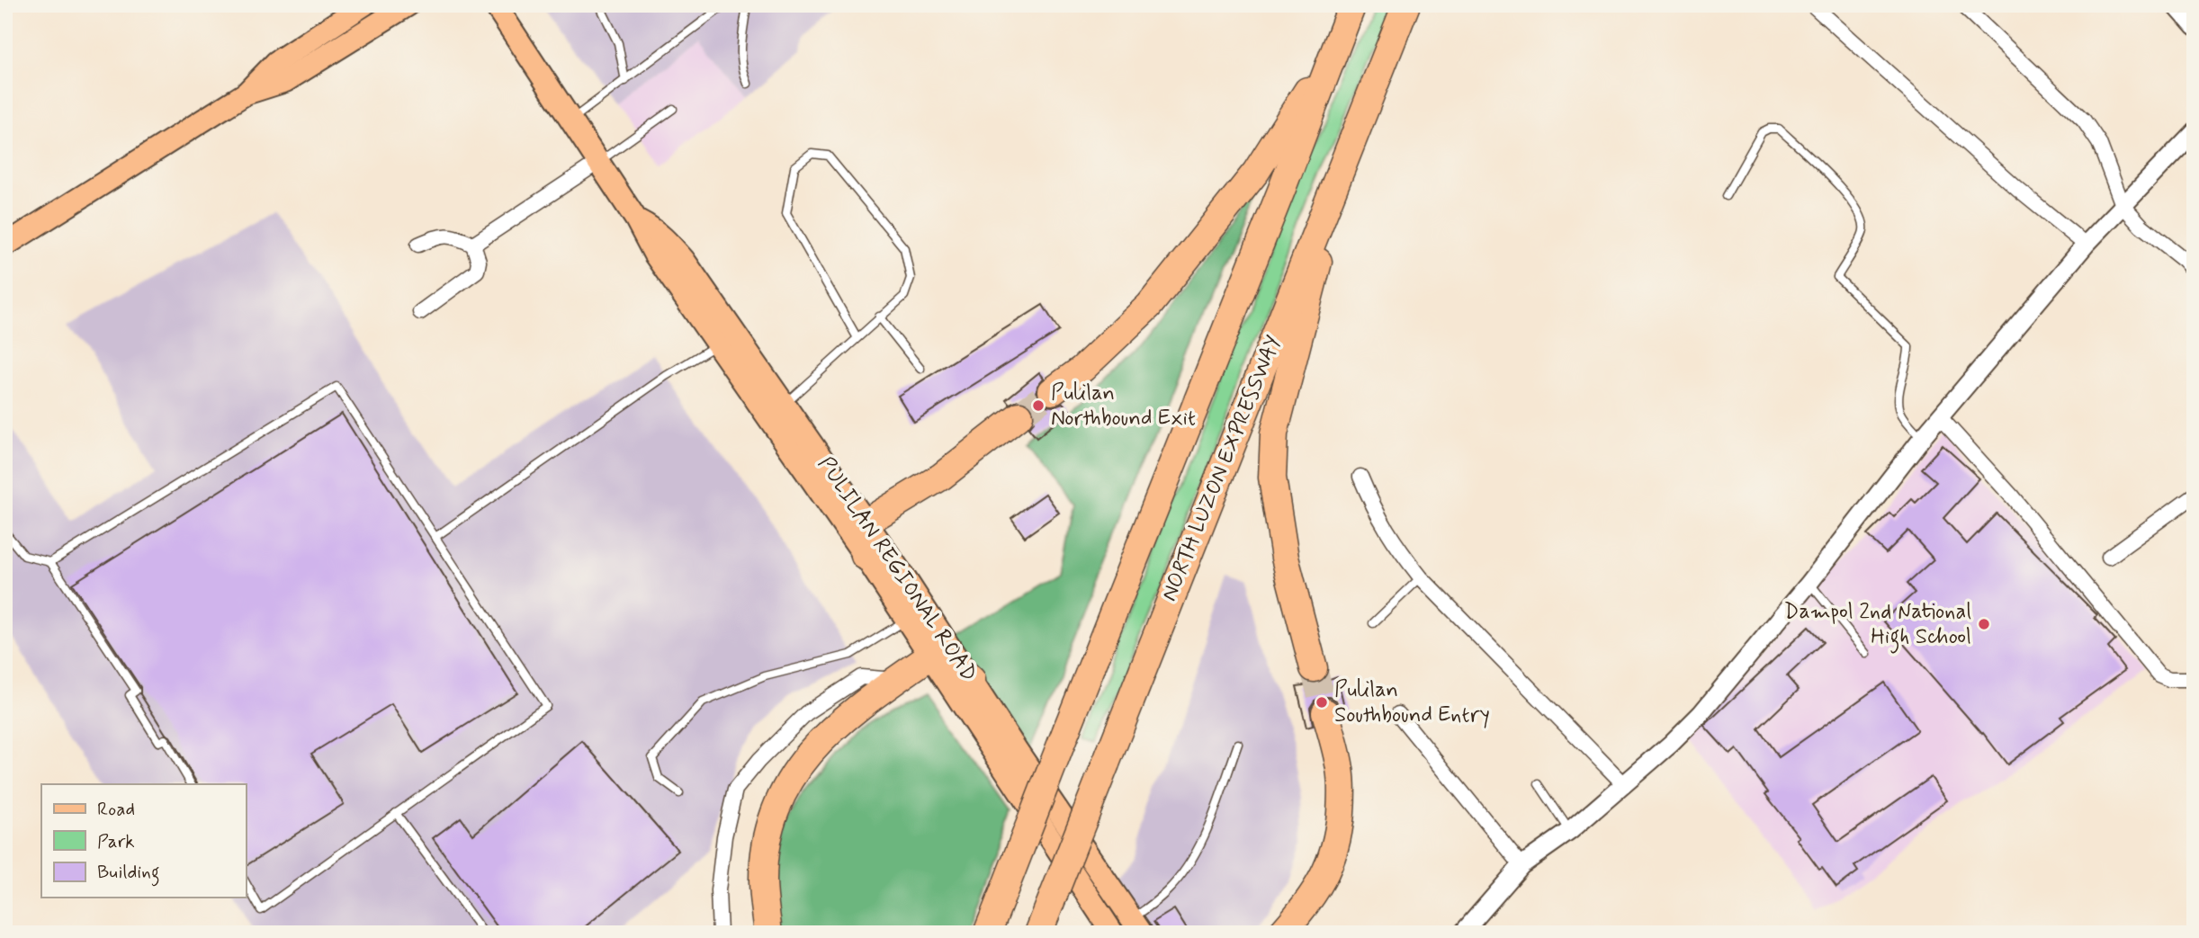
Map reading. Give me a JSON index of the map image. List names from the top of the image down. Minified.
{"streets":{"highway":["NORTH LUZON EXPRESSWAY"],"main road":["PULILAN REGIONAL ROAD"]},"places":["Pulilan Northbound Exit","Dampol 2nd National High School","Pulilan Southbound Entry"],"legend":["Road","Park","Building"]}
